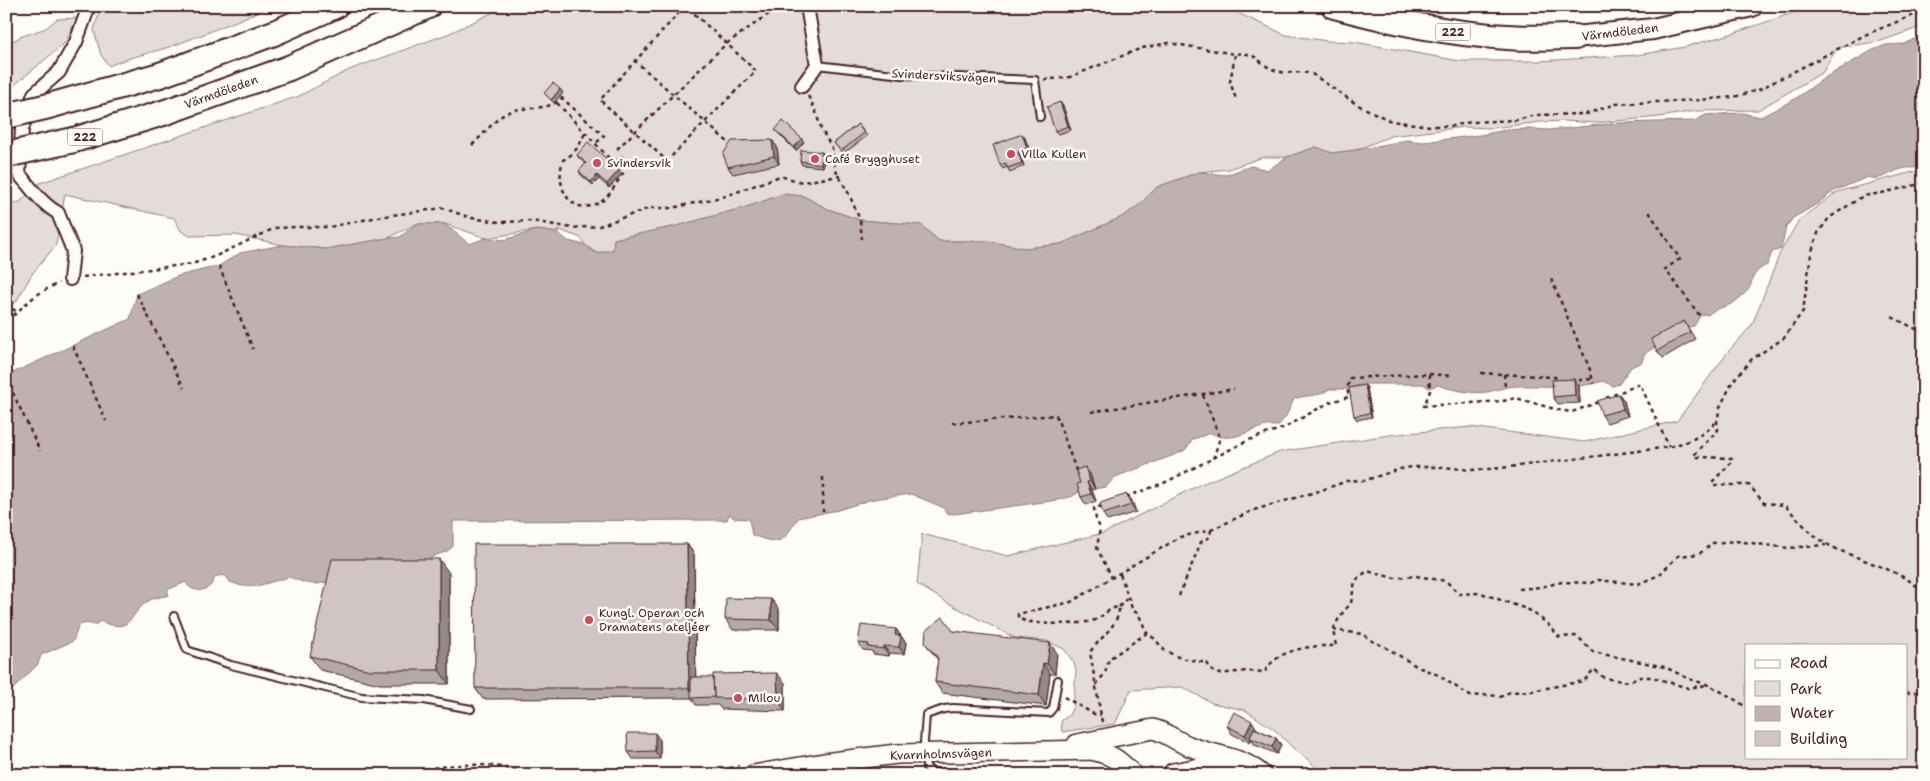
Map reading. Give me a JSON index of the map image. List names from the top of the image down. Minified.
{"streets":{"highway":["222","Värmdöleden"],"street":["Kvarnholmsvägen"],"lane":["Svindersviksvägen"]},"crossings":[["222","Värmdöleden"]],"places":["Villa Kullen","Café Brygghuset","Svindersvik","Kungl. Operan och Dramatens ateljéer","Milou"],"legend":["Road","Park","Water","Building"]}
